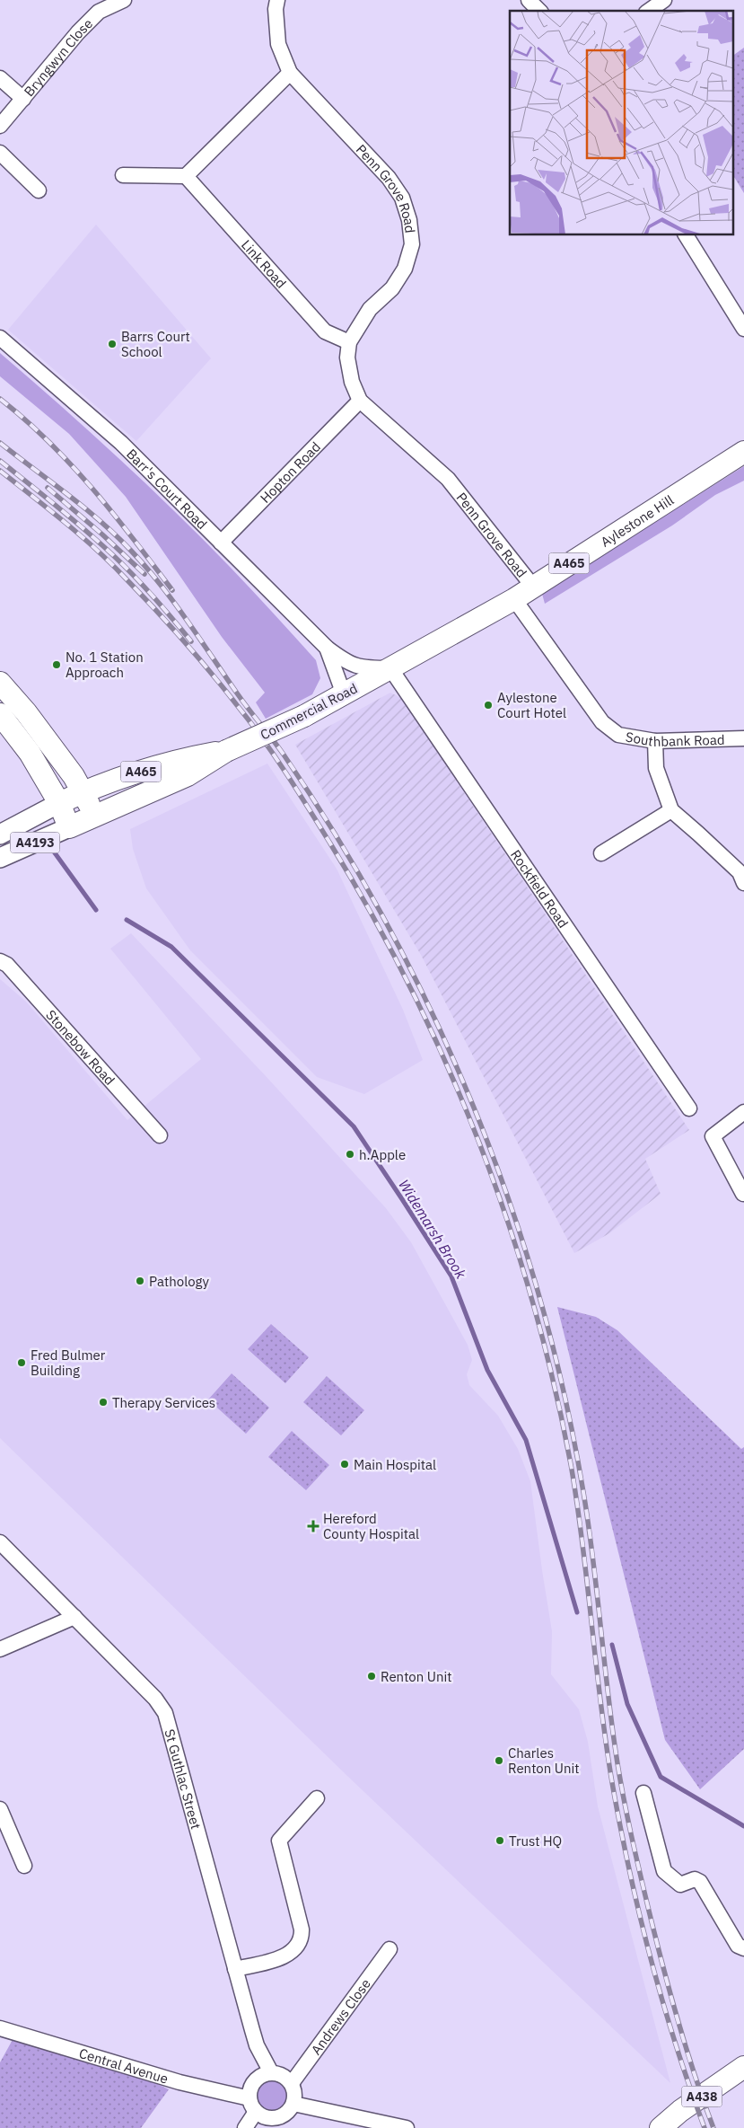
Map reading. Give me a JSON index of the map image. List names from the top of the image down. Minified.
{"streets":{"highway":["Aylestone Hill","A465","Commercial Road","A438"],"main road":["A4193"],"street":["Bryngwyn Close","Penn Grove Road","Link Road","Hopton Road","Barr's Court Road","Southbank Road","Rockfield Road","Stonebow Road","St Guthlac Street","Andrews Close","Central Avenue"]},"crossings":[["Penn Grove Road","Link Road"],["Penn Grove Road","Hopton Road"],["Penn Grove Road","Aylestone Hill"],["Hopton Road","Barr's Court Road"],["Barr's Court Road","Aylestone Hill"],["Barr's Court Road","Commercial Road"],["Barr's Court Road","Rockfield Road"],["Aylestone Hill","Commercial Road"],["Aylestone Hill","Southbank Road"],["Aylestone Hill","Rockfield Road"],["Commercial Road","Rockfield Road"],["St Guthlac Street","Andrews Close"],["St Guthlac Street","Central Avenue"],["Andrews Close","Central Avenue"]],"water":["Widemarsh Brook"],"places":{"other":["Barrs Court School","No. 1 Station Approach","Aylestone Court Hotel","h.Apple","Pathology","Fred Bulmer Building","Therapy Services","Main Hospital","Renton Unit","Charles Renton Unit","Trust HQ"],"health":["Hereford County Hospital"]}}
